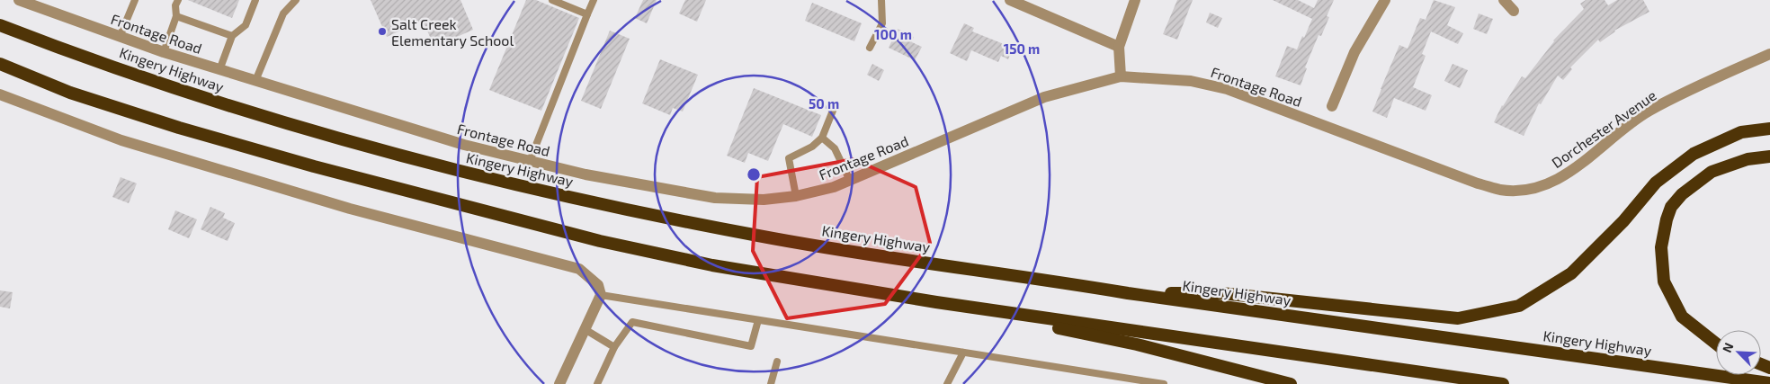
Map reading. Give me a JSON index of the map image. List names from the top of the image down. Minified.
{"streets":{"highway":["Kingery Highway"],"street":["Frontage Road","Dorchester Avenue"]},"crossings":[["Frontage Road","Dorchester Avenue"]],"places":["Salt Creek Elementary School"],"north":"top left","rings":["100 m","150 m","50 m"]}
